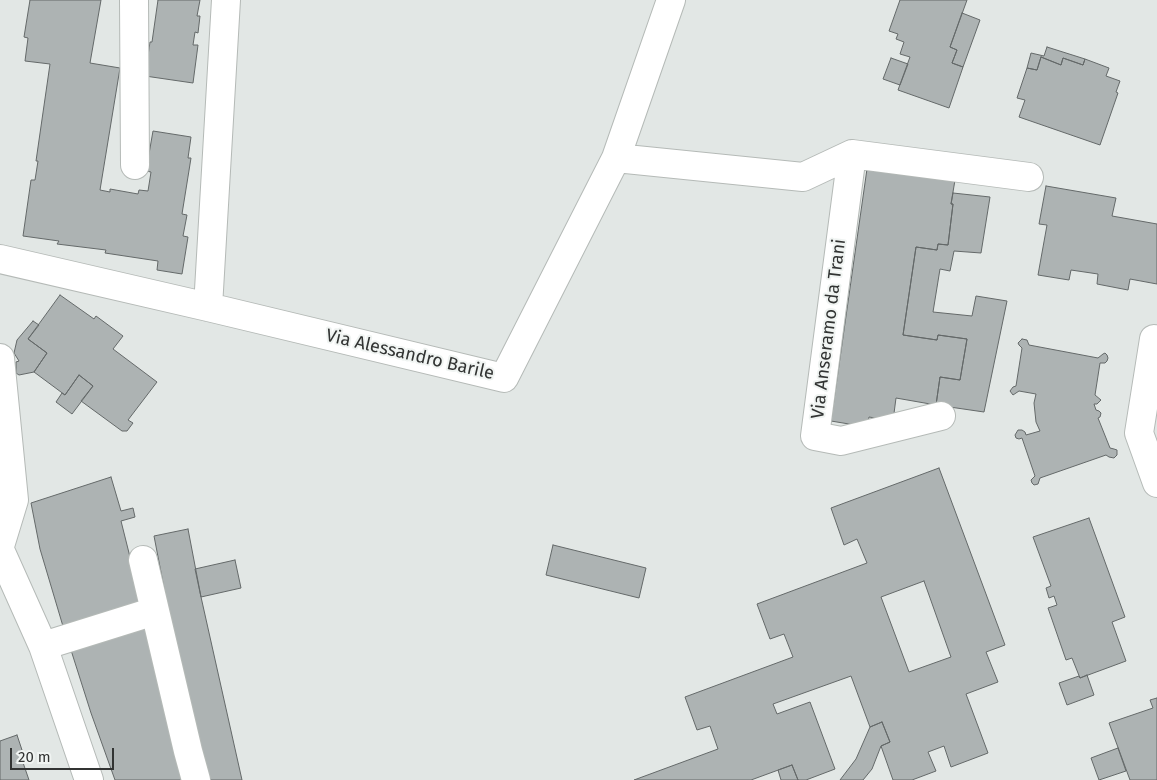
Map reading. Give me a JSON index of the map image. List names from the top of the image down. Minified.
{"streets":{"street":["Via Anseramo da Trani","Via Alessandro Barile"]},"scale_bar":"20 m"}
